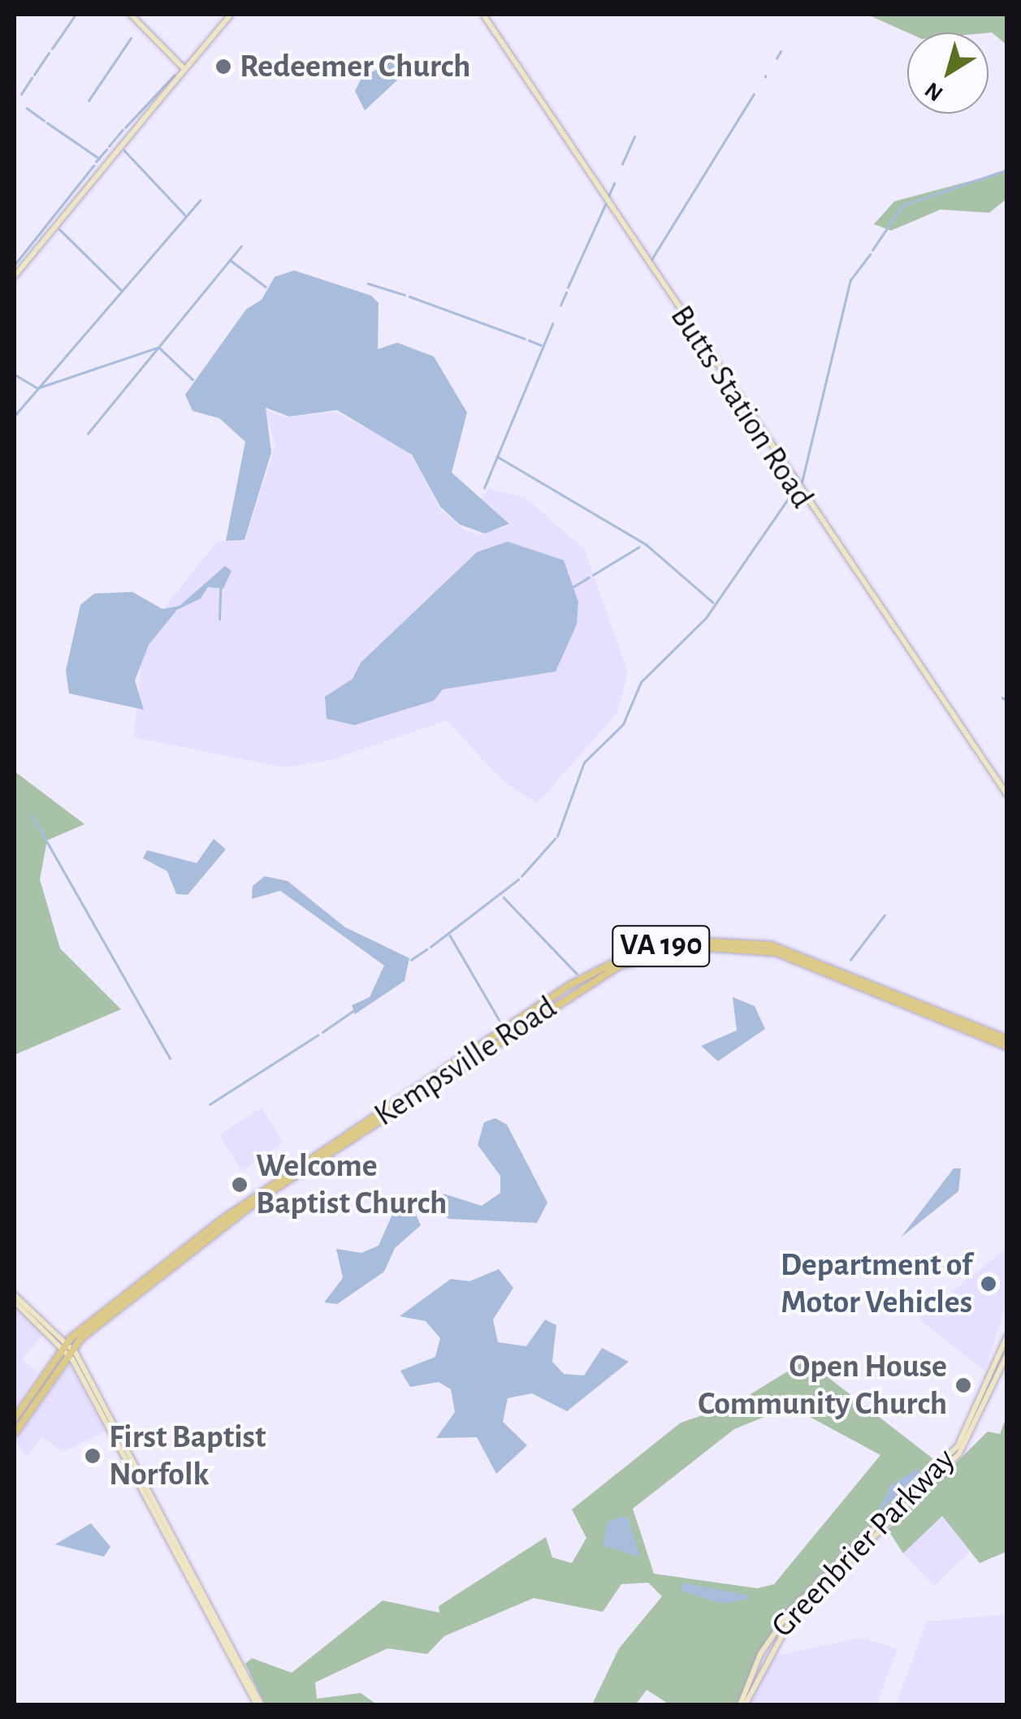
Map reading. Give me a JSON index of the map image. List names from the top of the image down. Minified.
{"streets":{"main road":["Butts Station Road","VA 190","Kempsville Road","Greenbrier Parkway"]},"places":["Redeemer Church","Welcome Baptist Church","Department of Motor Vehicles","Open House Community Church","First Baptist Norfolk"],"north":"bottom left"}
